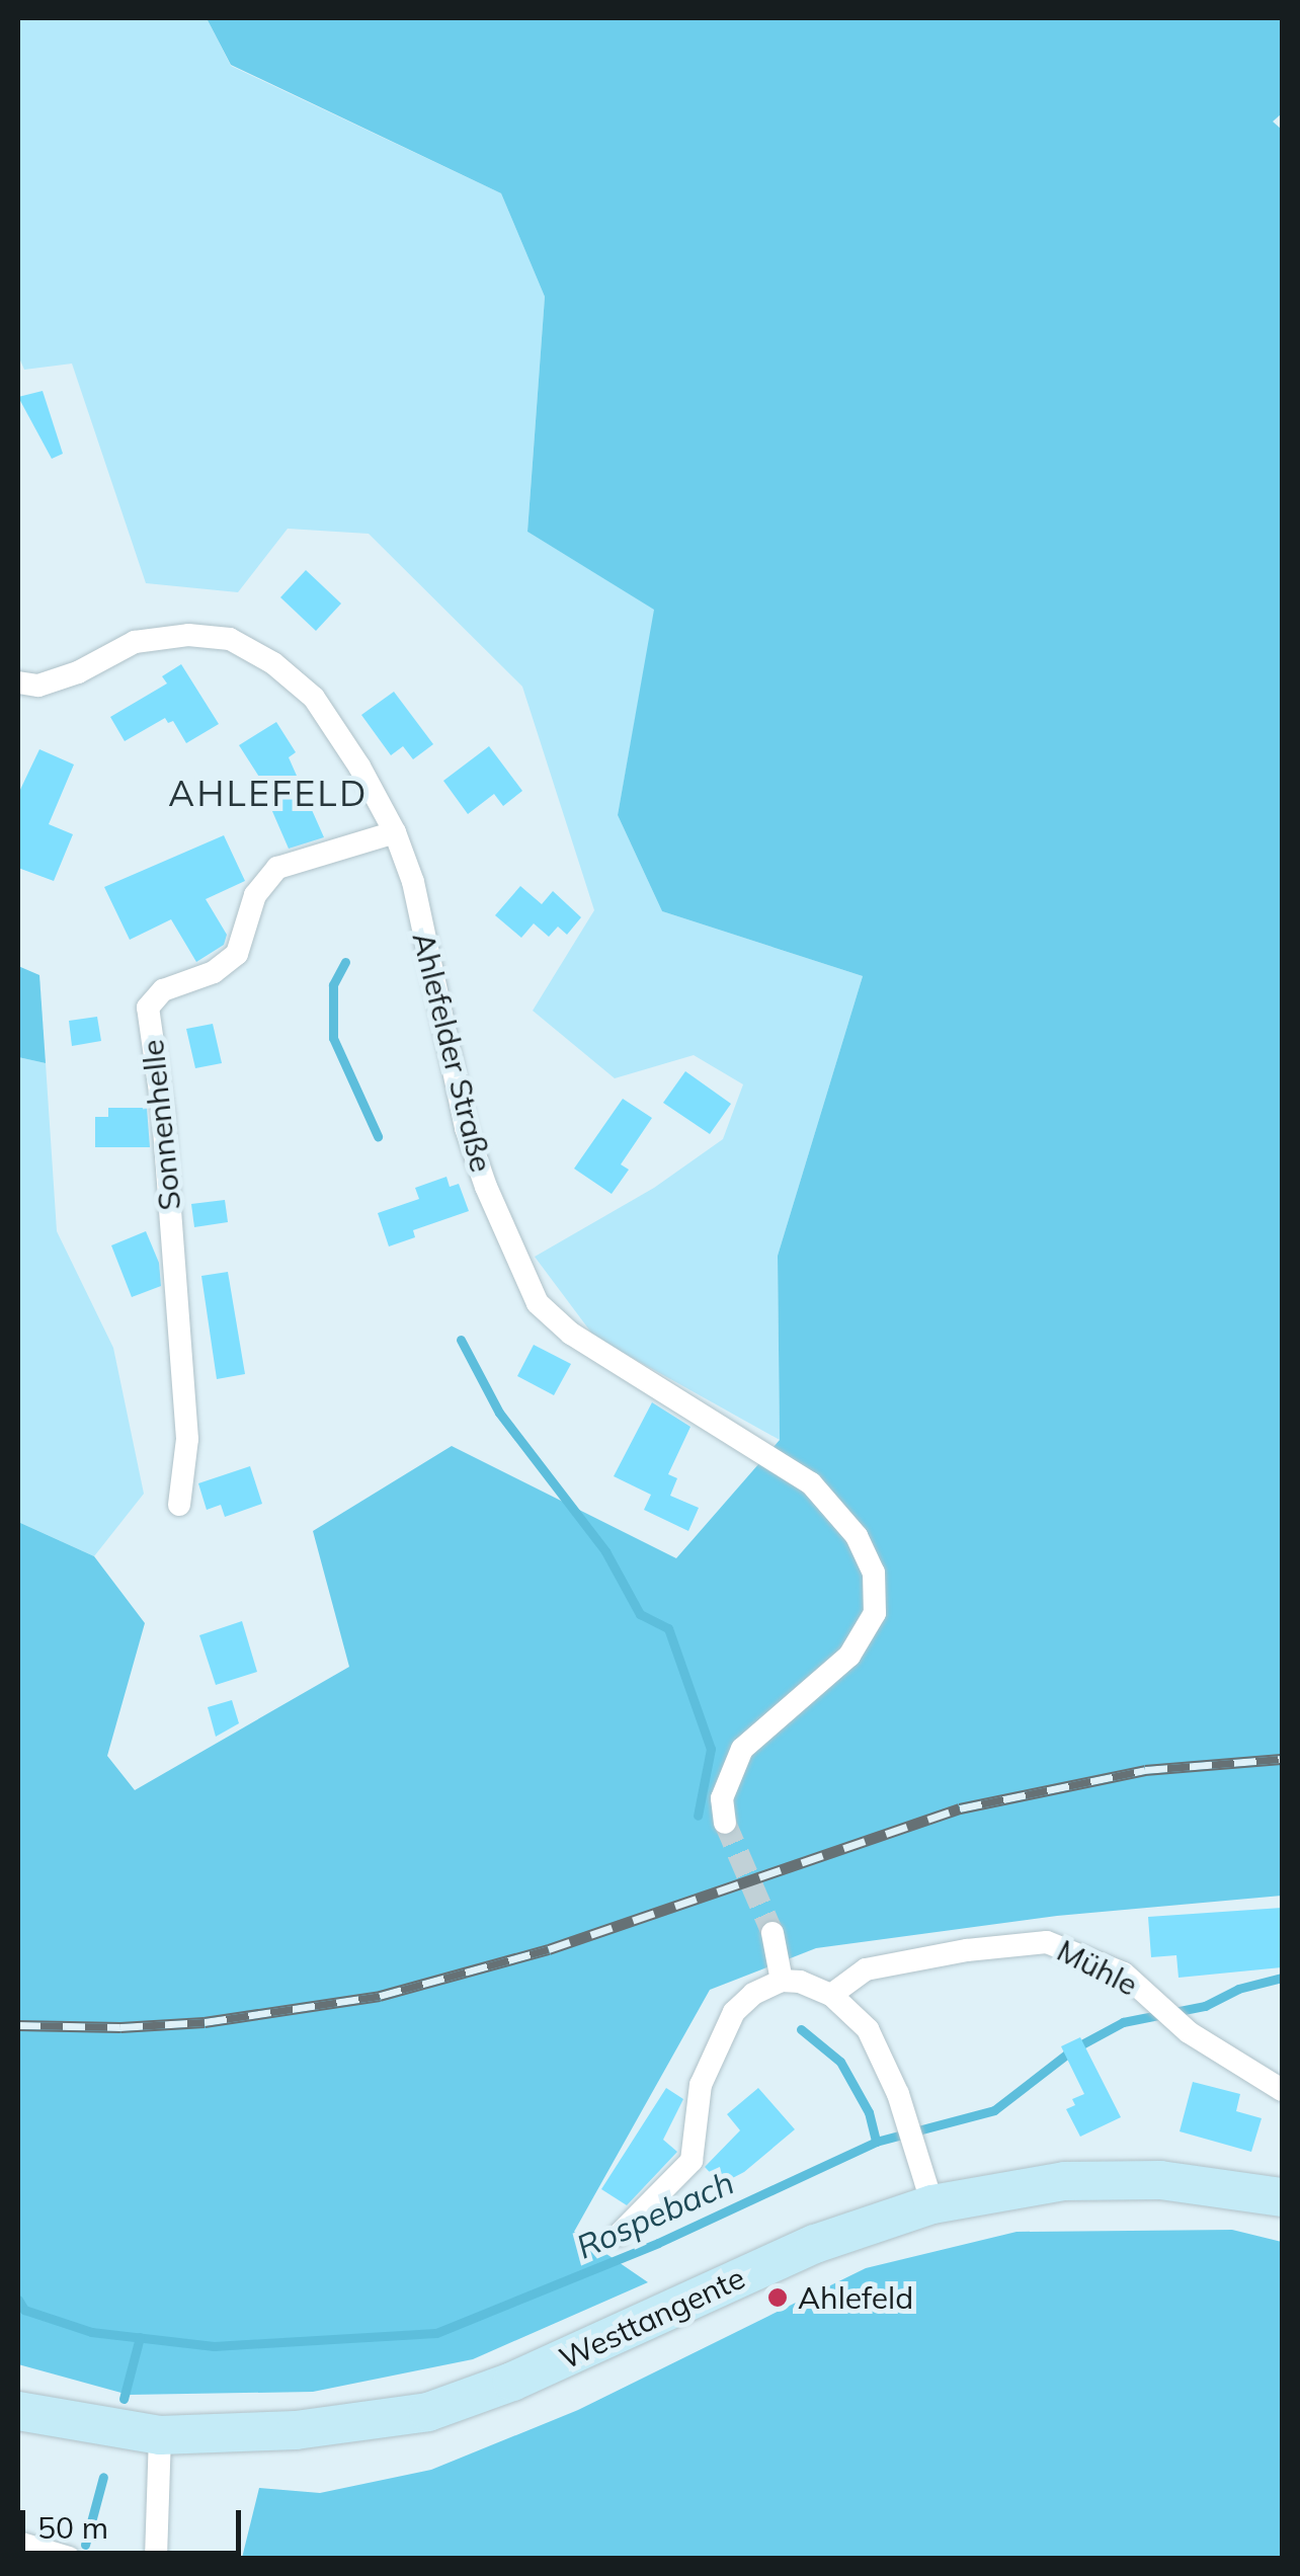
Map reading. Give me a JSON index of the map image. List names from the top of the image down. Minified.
{"streets":{"main road":["Westtangente"],"street":["Ahlefelder Straße","Sonnenhelle","Mühle"]},"crossings":[["Ahlefelder Straße","Sonnenhelle"]],"districts":["AHLEFELD"],"water":["Rospebach"],"places":["Ahlefeld"],"scale_bar":"50 m"}
